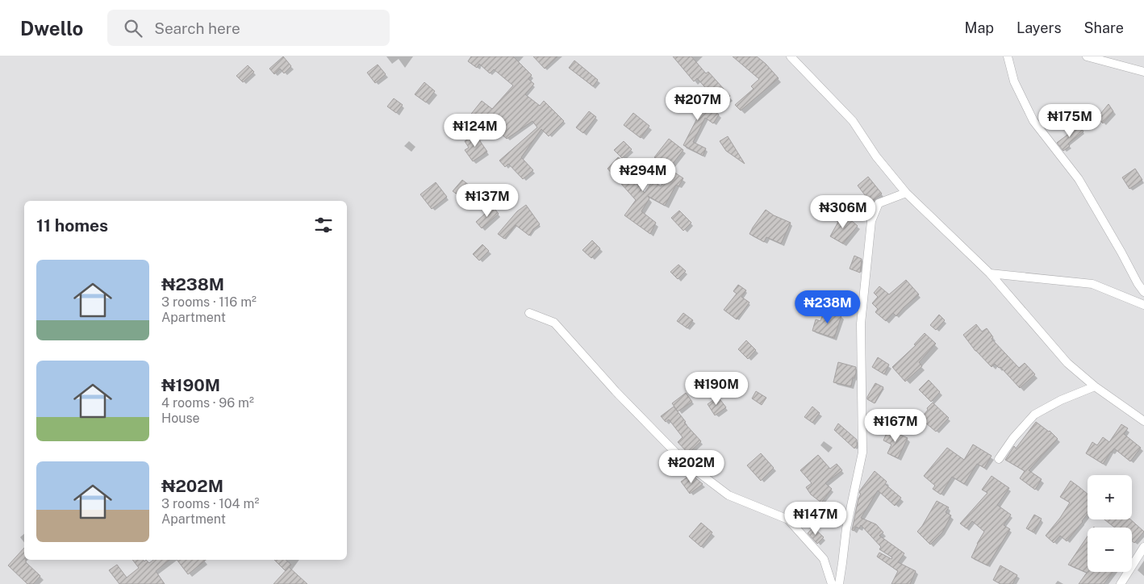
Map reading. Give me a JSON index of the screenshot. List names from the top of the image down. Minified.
{"page":{"header":"Dwello","search":"Search here","nav":["Map","Layers","Share"],"price":["₦207M","₦175M","₦124M","₦294M","₦137M","₦306M","₦238M","₦190M","₦167M","₦202M","₦147M"],"heading":"11 homes","list":[{"name":"₦238M","note":"3 rooms · 116 m² · Apartment"},{"name":"₦190M","note":"4 rooms · 96 m² · House"},{"name":"₦202M","note":"3 rooms · 104 m² · Apartment"}],"map_buttons":["+","−"]}}
